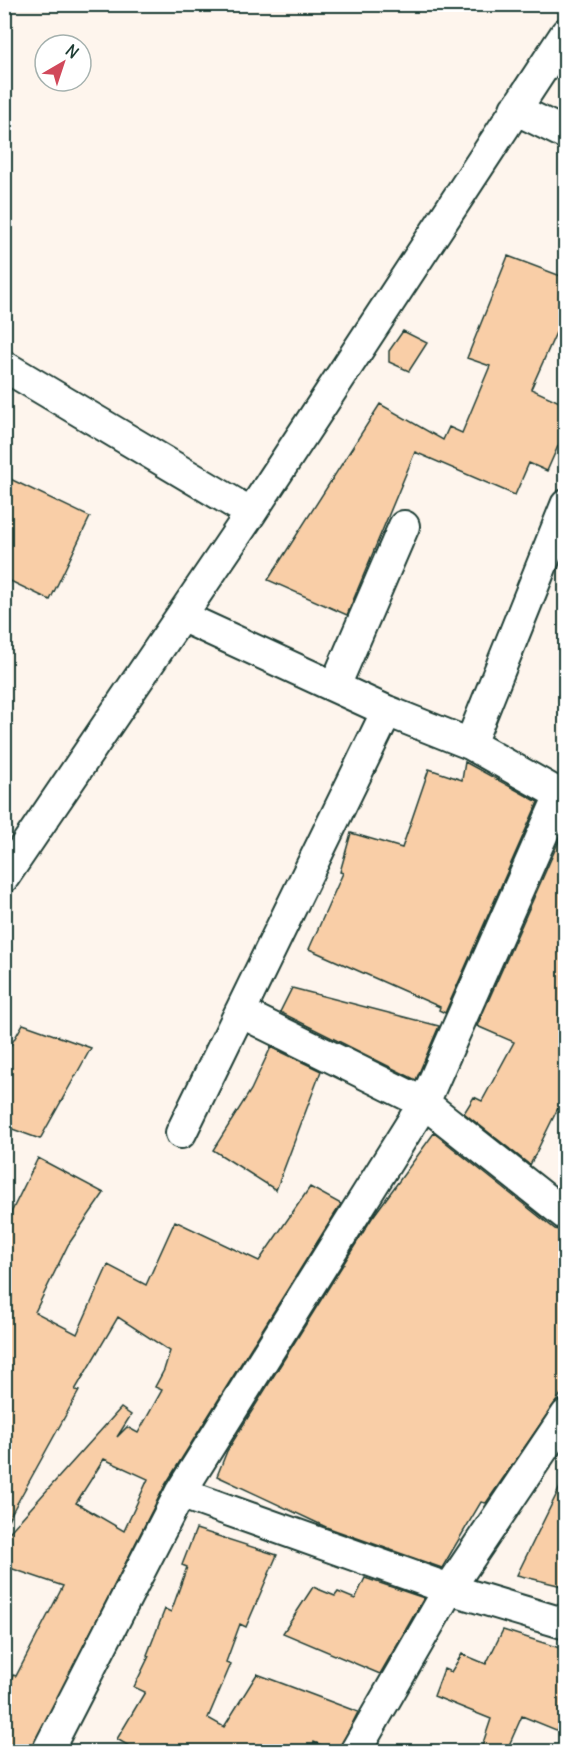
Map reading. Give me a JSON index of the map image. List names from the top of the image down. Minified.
{"north":"top right"}
